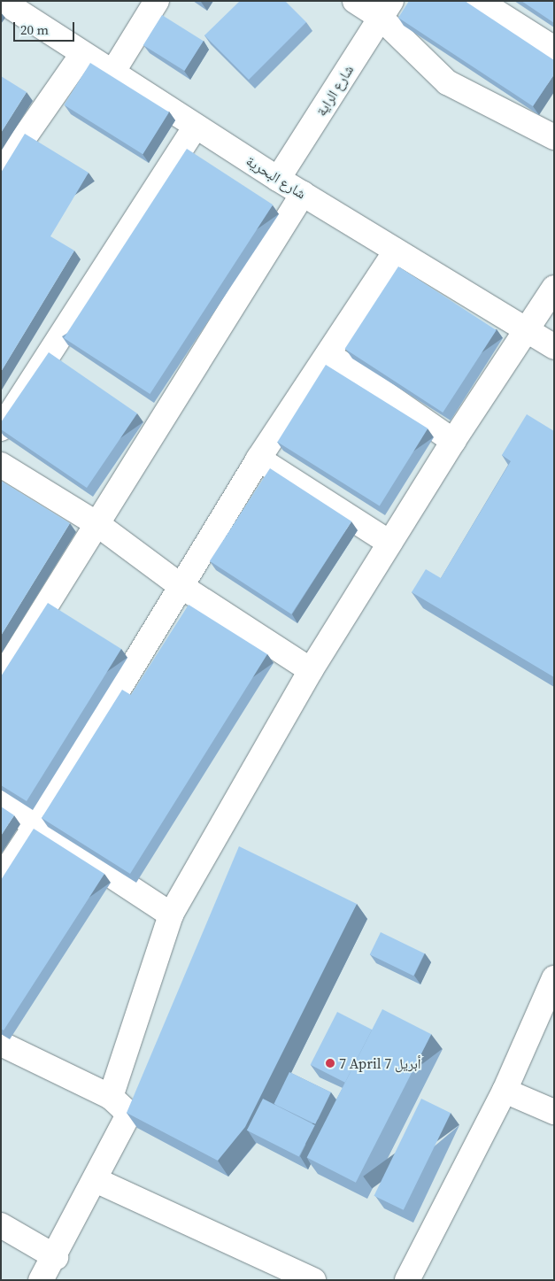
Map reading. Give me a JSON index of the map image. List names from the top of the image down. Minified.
{"streets":{"street":["شارع الراية","شارع البحرية"]},"crossings":[["شارع الراية","شارع البحرية"]],"places":["7 April 7 أبريل"],"scale_bar":"20 m"}
